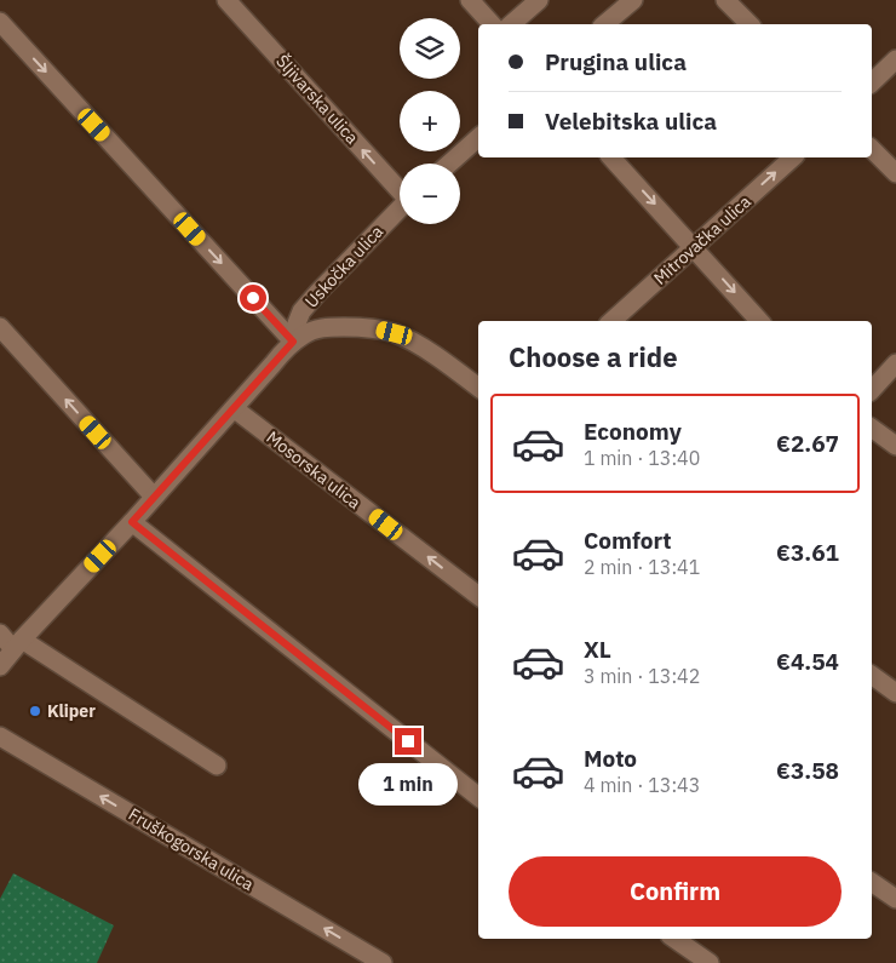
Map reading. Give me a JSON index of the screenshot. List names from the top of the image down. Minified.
{"streets":{"street":["Šljivarska ulica","Mitrovačka ulica","Uskočka ulica","Mosorska ulica","Fruškogorska ulica"]},"crossings":[["Uskočka ulica","Mosorska ulica"]],"one_way":["Šljivarska ulica","Mitrovačka ulica"],"places":["Kliper"],"page":{"map_buttons":["+","−"],"banner":["Prugina ulica","Velebitska ulica"],"heading":"Choose a ride","list":[{"name":"Economy","note":"1 min · 13:40","value":"€2.67"},{"name":"Comfort","note":"2 min · 13:41","value":"€3.61"},{"name":"XL","note":"3 min · 13:42","value":"€4.54"},{"name":"Moto","note":"4 min · 13:43","value":"€3.58"}],"bubble":"1 min","buttons":"Confirm"}}
